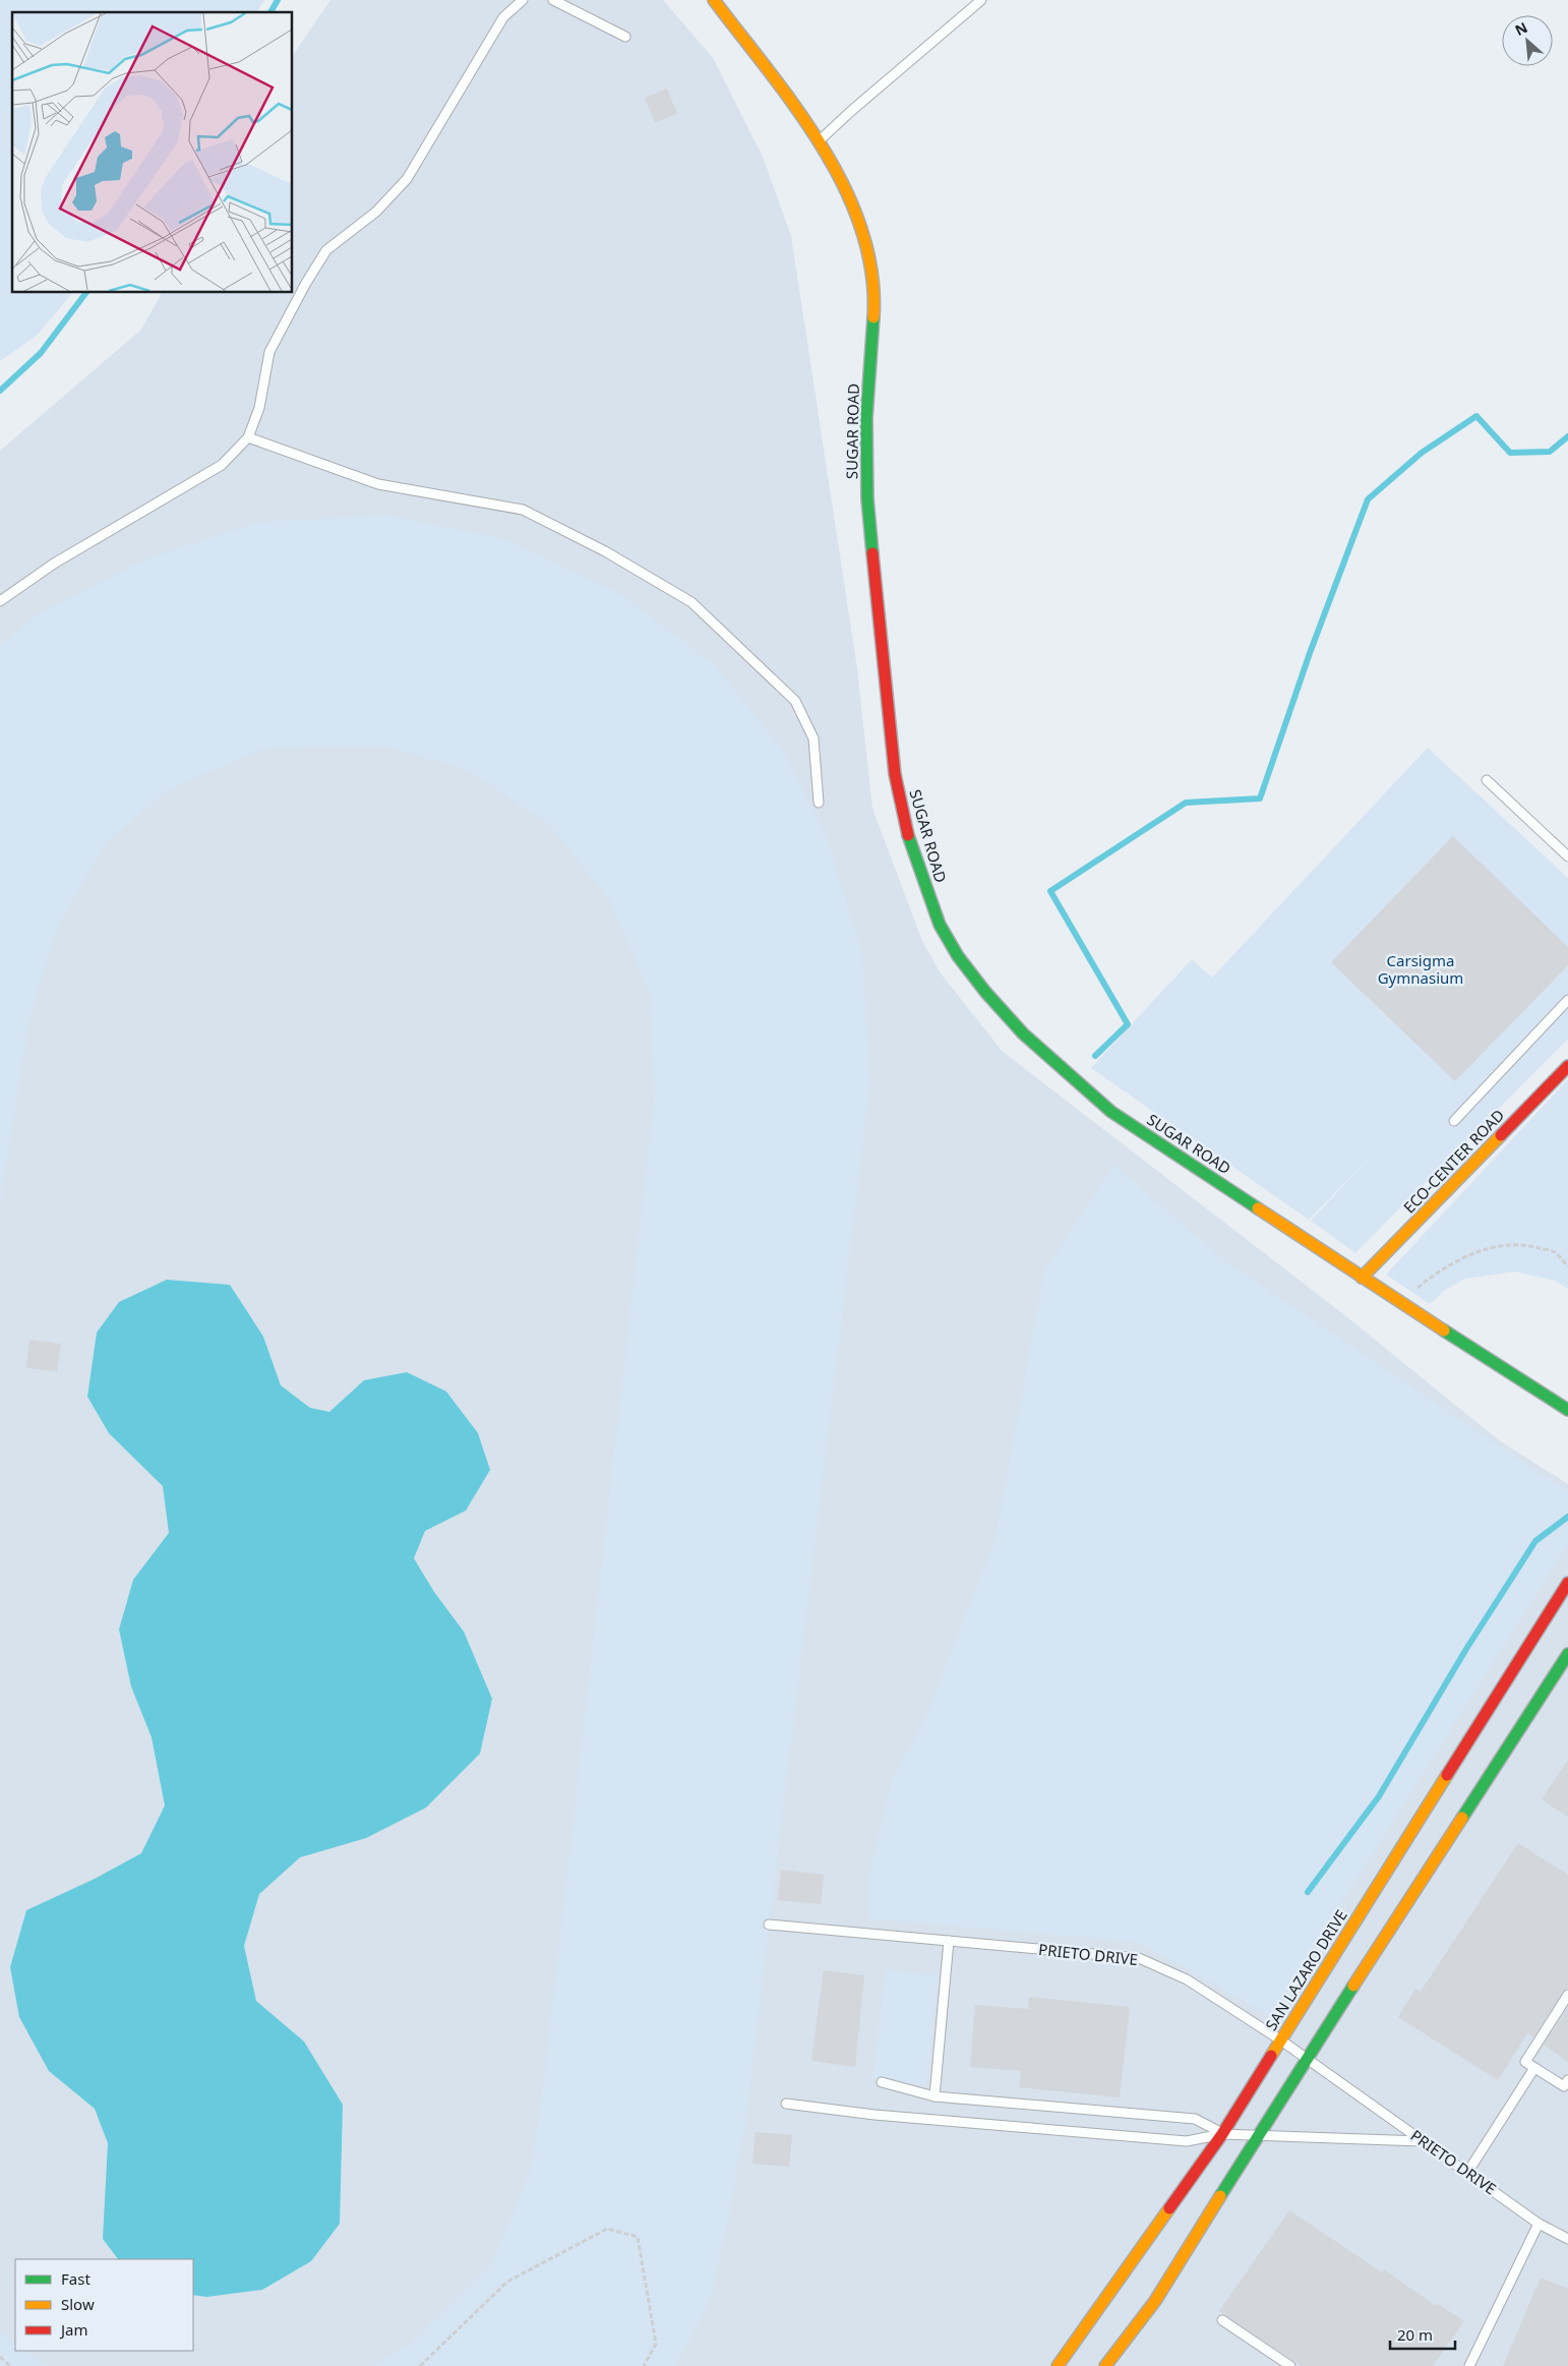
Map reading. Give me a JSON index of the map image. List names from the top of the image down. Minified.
{"streets":{"street":["SUGAR ROAD","ECO-CENTER ROAD","SAN LAZARO DRIVE"],"lane":["PRIETO DRIVE"]},"crossings":[["SUGAR ROAD","ECO-CENTER ROAD"],["PRIETO DRIVE","SAN LAZARO DRIVE"]],"parks":["Carsigma Gymnasium"],"legend":["Fast","Slow","Jam"],"scale_bar":"20 m","north":"top left"}
